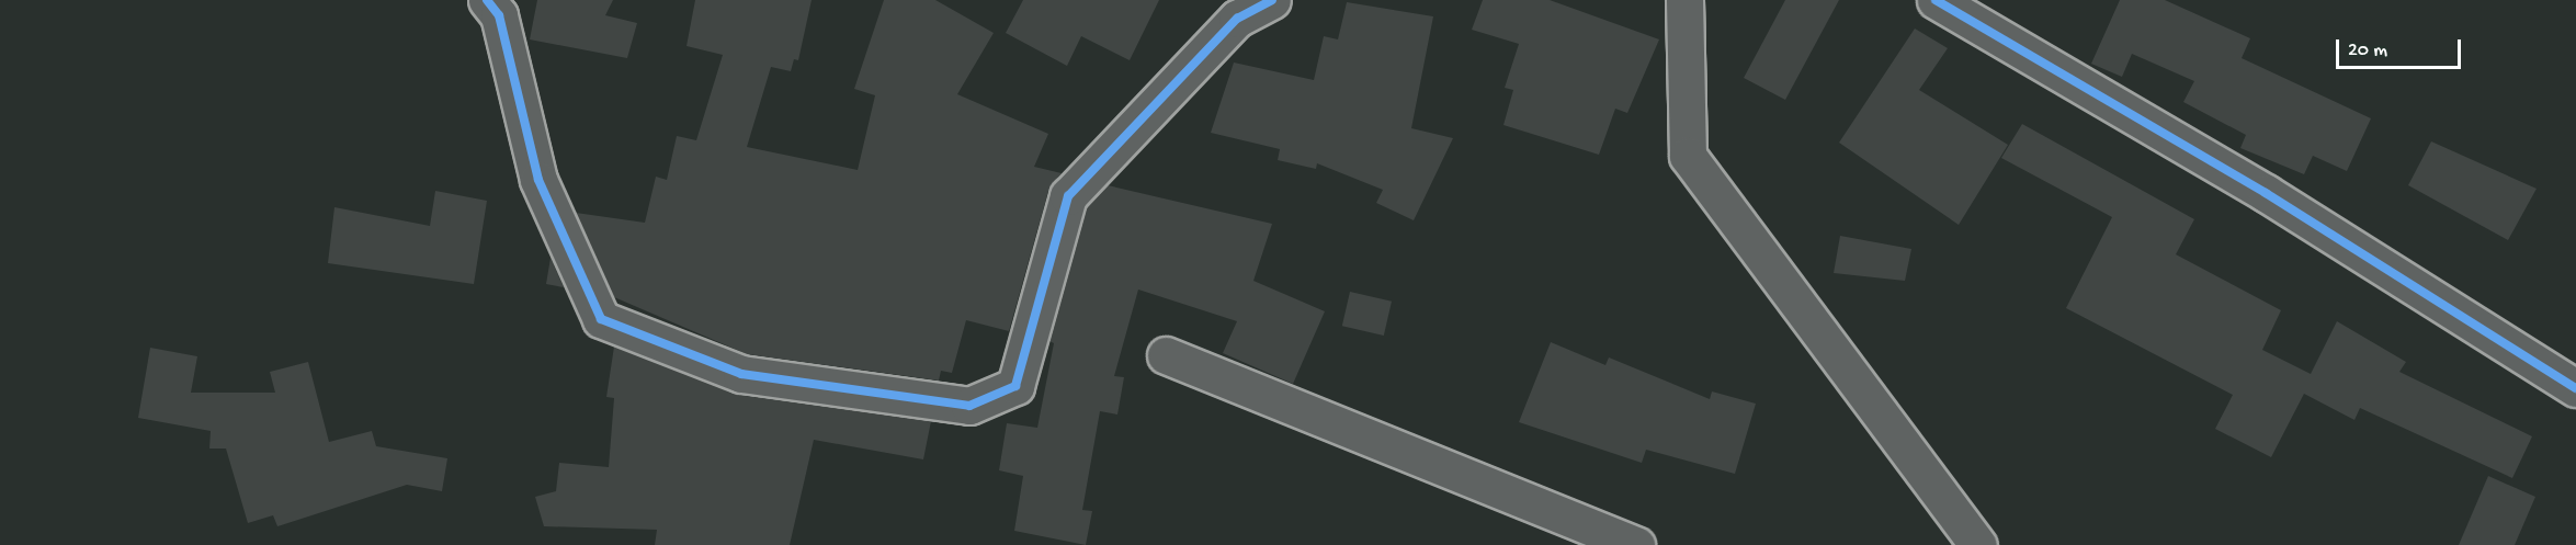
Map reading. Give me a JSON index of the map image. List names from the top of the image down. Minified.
{"scale_bar":"20 m"}
